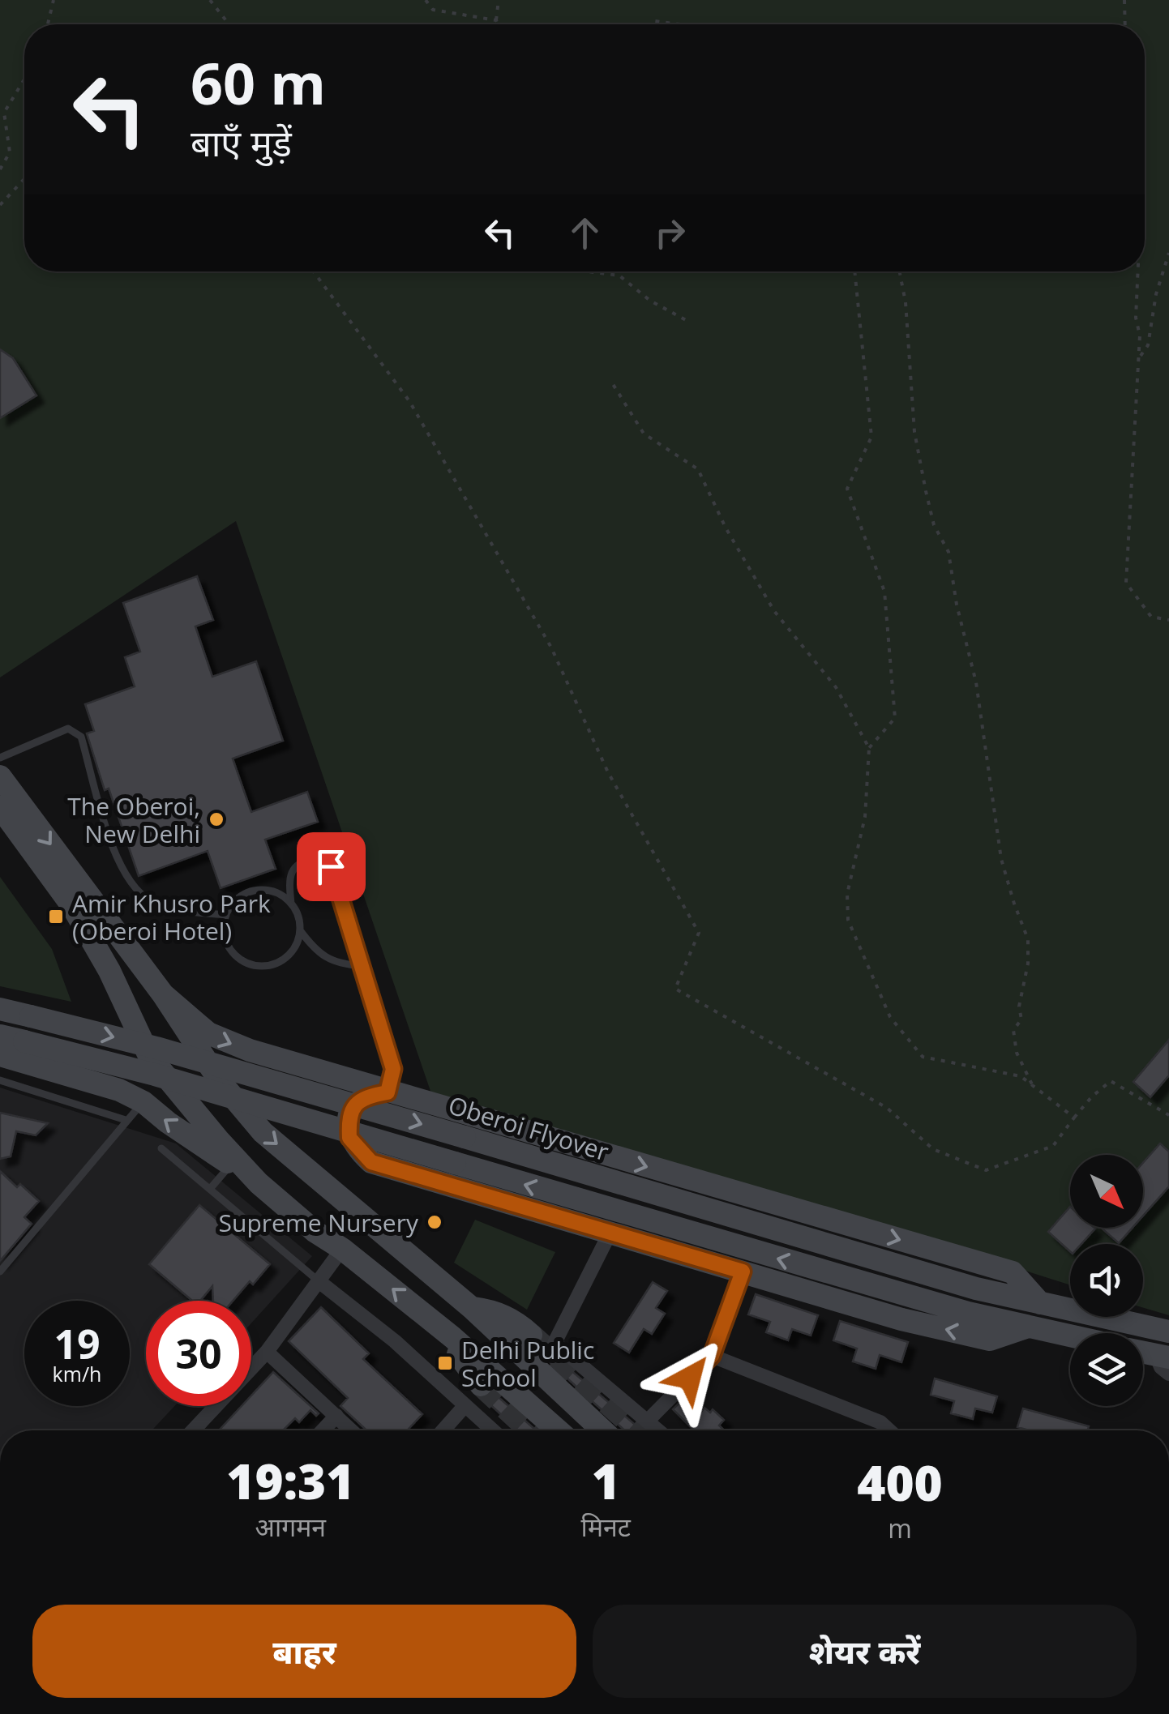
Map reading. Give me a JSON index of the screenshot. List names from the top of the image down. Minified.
{"streets":{"main road":["Oberoi Flyover"]},"places":{"other":["The Oberoi, New Delhi","Supreme Nursery"],"transit":["Amir Khusro Park (Oberoi Hotel)","Delhi Public School"]},"north":"bottom right","page":{"turn":["60 m","बाएँ मुड़ें"],"speed":"19 km/h","limit":"30","eta":["19:31","आगमन","1","मिनट","400","m"],"buttons":["बाहर","शेयर करें"]}}
